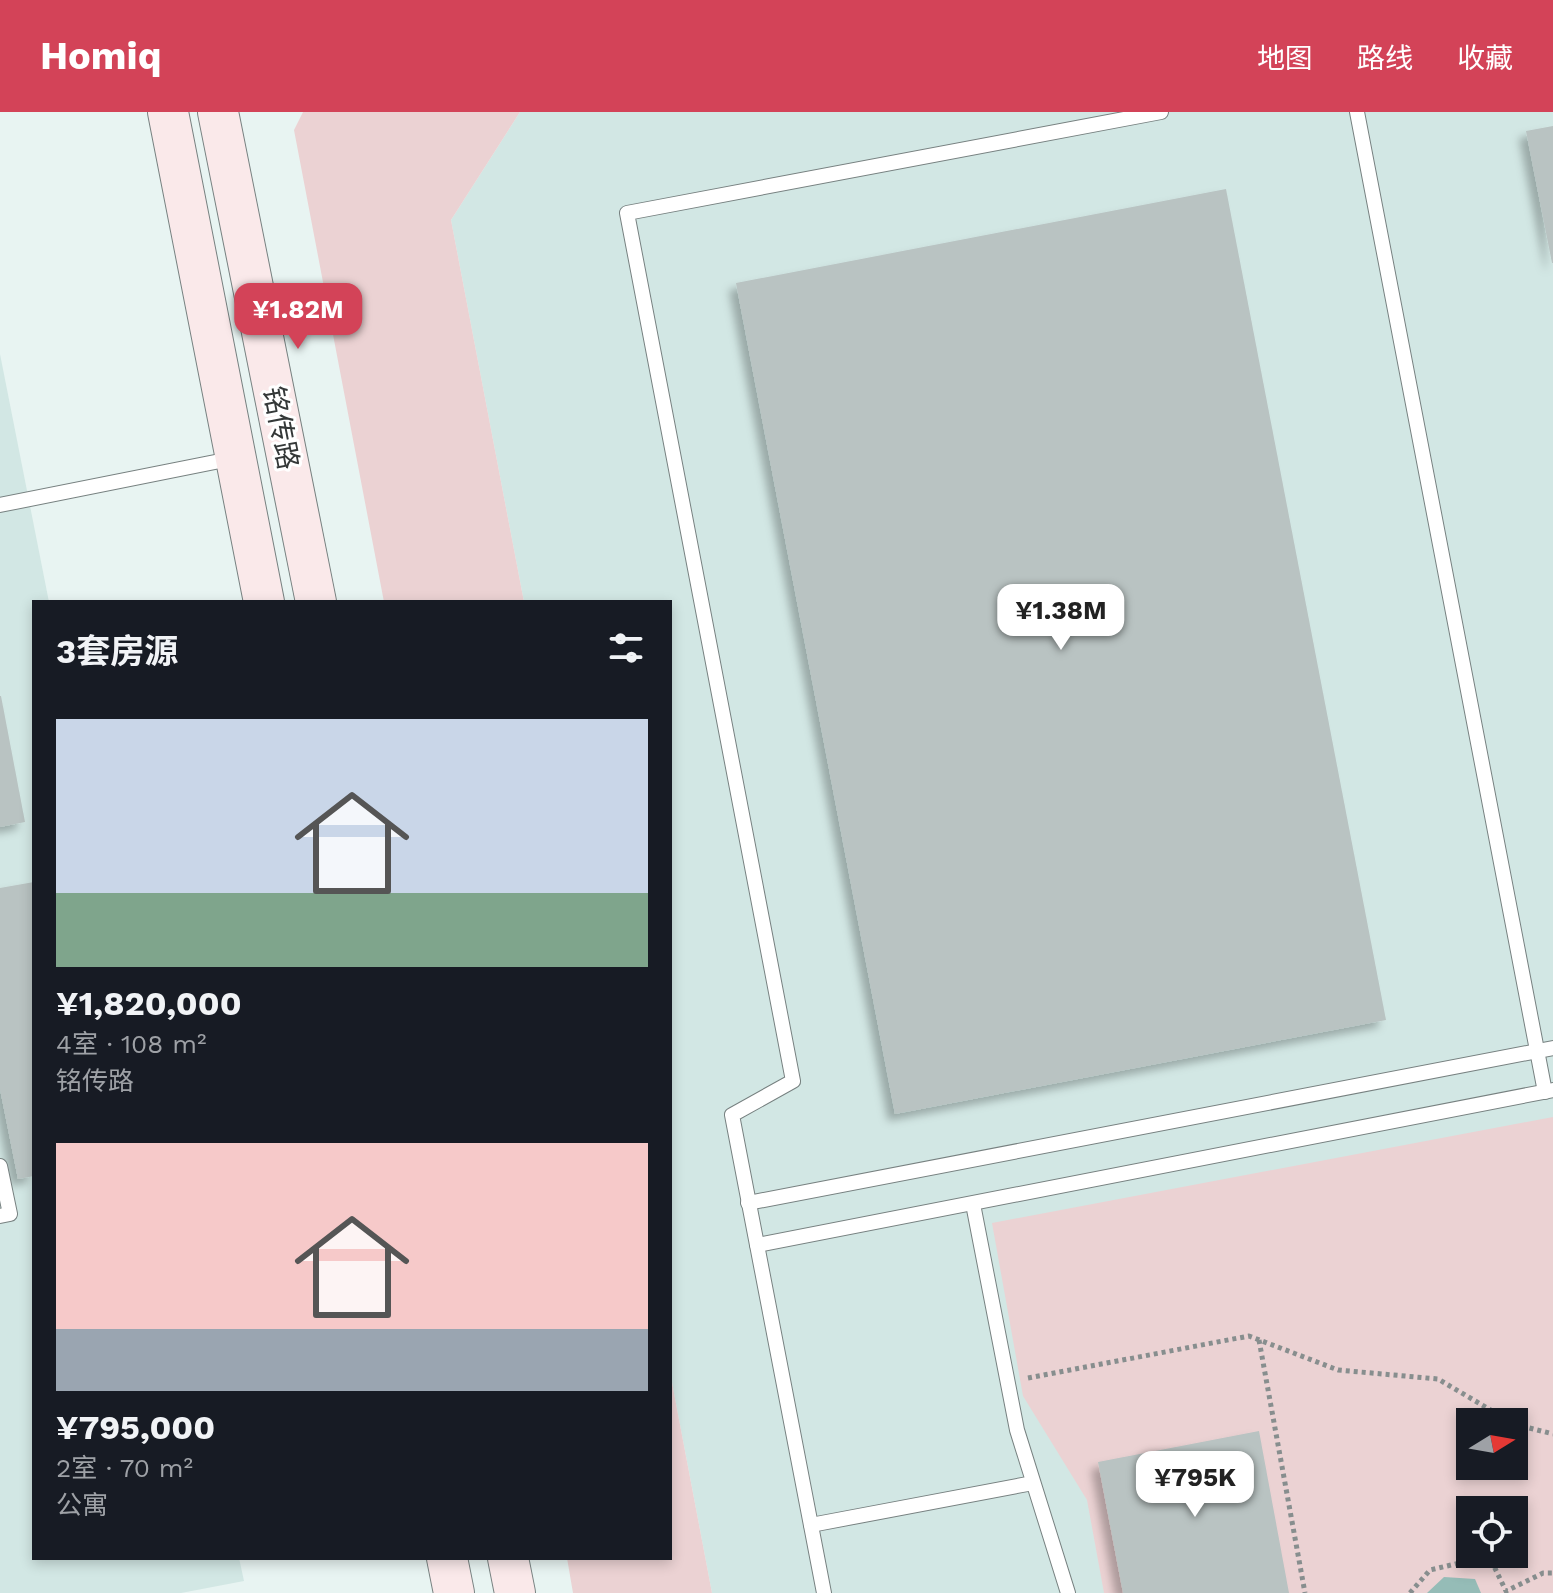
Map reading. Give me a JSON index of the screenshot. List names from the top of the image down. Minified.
{"streets":{"main road":["铭传路"]},"north":"right","page":{"header":"Homiq","nav":["地图","路线","收藏"],"price":["¥1.82M","¥1.38M","¥795K"],"heading":"3套房源","list":[{"name":"¥1,820,000","note":"4室 · 108 m² · 铭传路"},{"name":"¥795,000","note":"2室 · 70 m² · 公寓"}]}}
